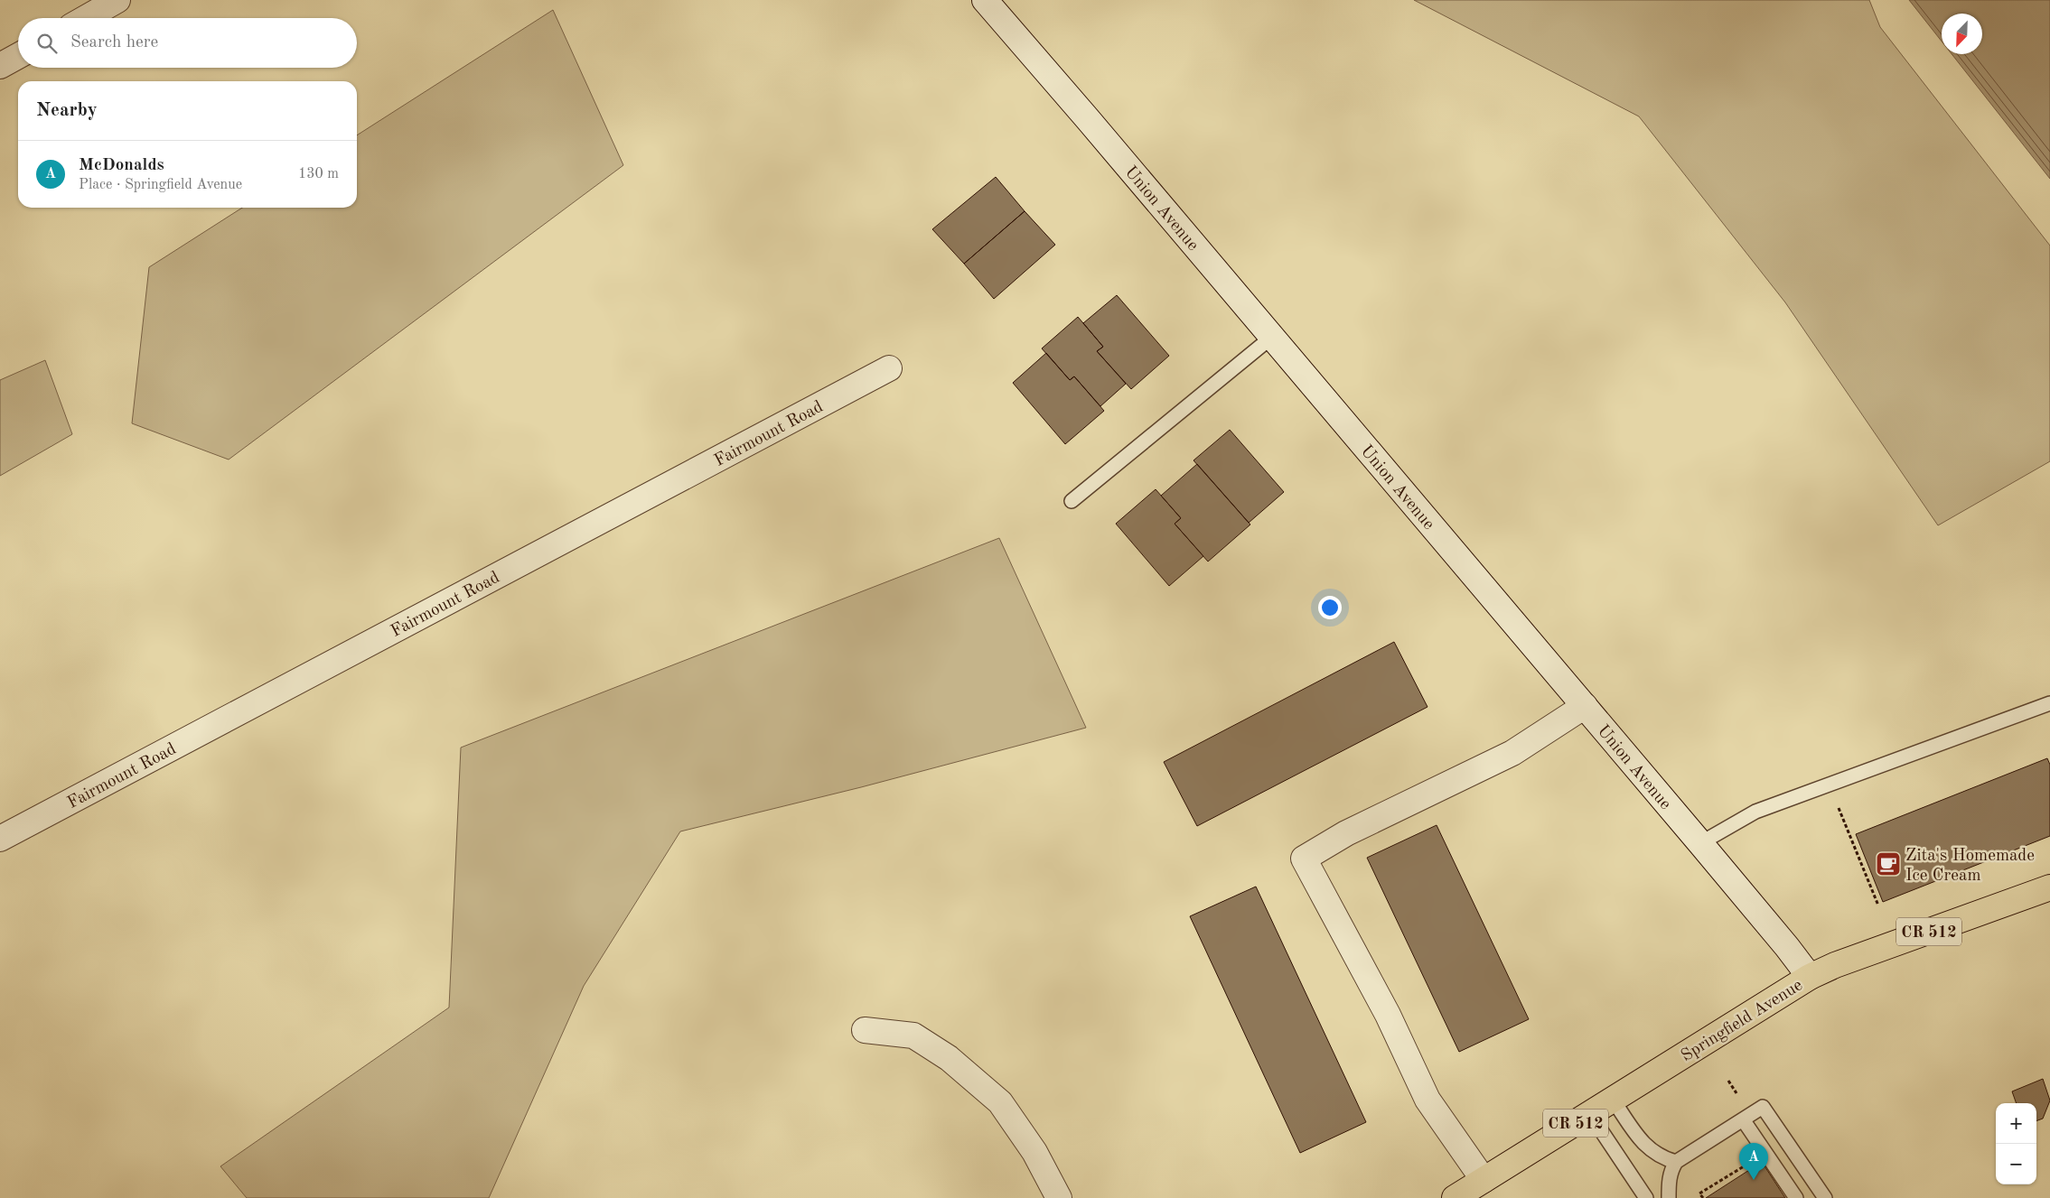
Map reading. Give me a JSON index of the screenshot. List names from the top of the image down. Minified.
{"streets":{"main road":["CR 512","Springfield Avenue"],"street":["Union Avenue","Fairmount Road"]},"crossings":[["Union Avenue","Springfield Avenue"]],"places":{"cafe":["Zita's Homemade Ice Cream"]},"north":"bottom left","page":{"search":"Search here","heading":"Nearby","list":[{"mark":"A","name":"McDonalds","note":"Place · Springfield Avenue","value":"130 m"}],"map_buttons":["+","−"],"pins":"A"}}
